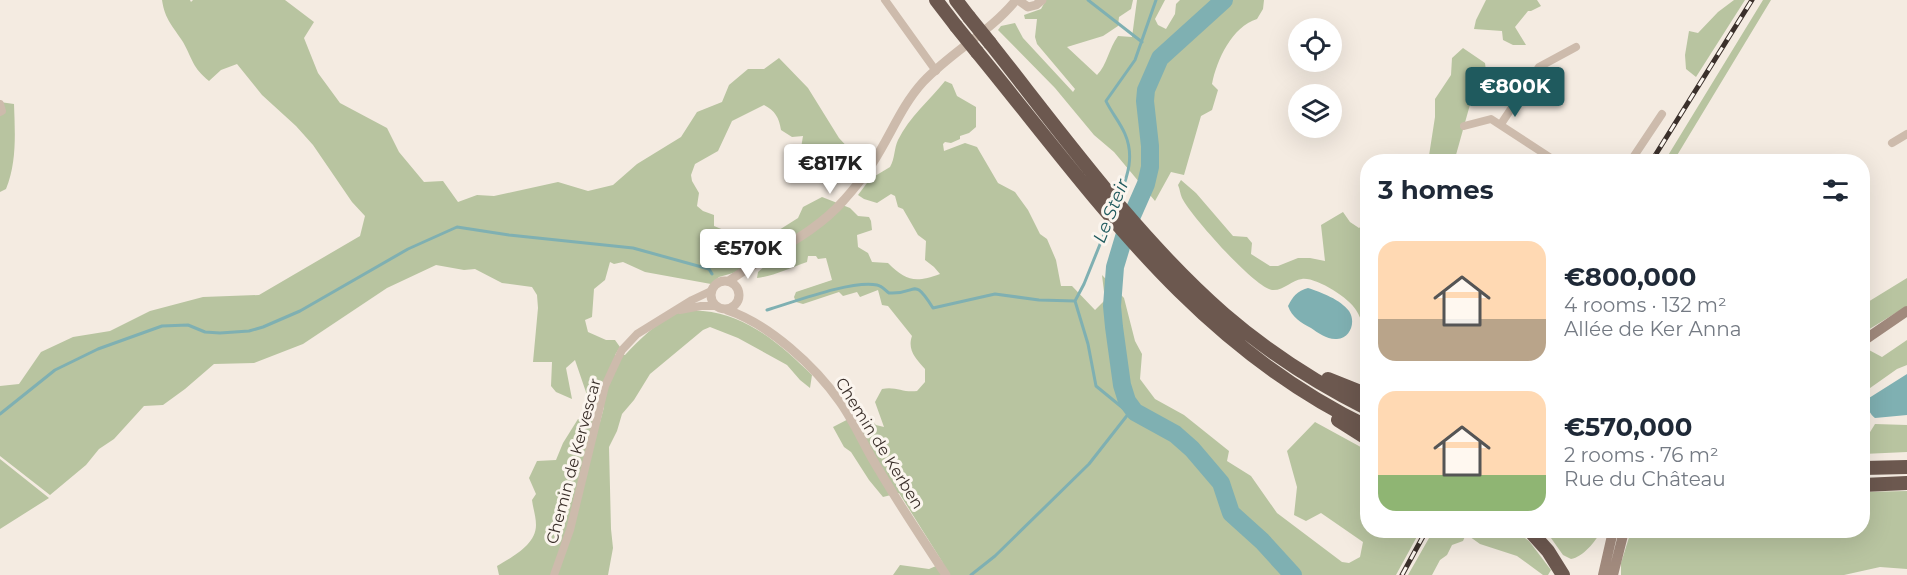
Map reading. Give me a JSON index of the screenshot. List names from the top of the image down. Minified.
{"streets":{"street":["Chemin de Kerben","Chemin de Kervescar"]},"crossings":[["Chemin de Kerben","Chemin de Kervescar"]],"water":["Le Steir"],"page":{"price":["€800K","€817K","€570K"],"heading":"3 homes","list":[{"name":"€800,000","note":"4 rooms · 132 m² · Allée de Ker Anna"},{"name":"€570,000","note":"2 rooms · 76 m² · Rue du Château"}]}}
